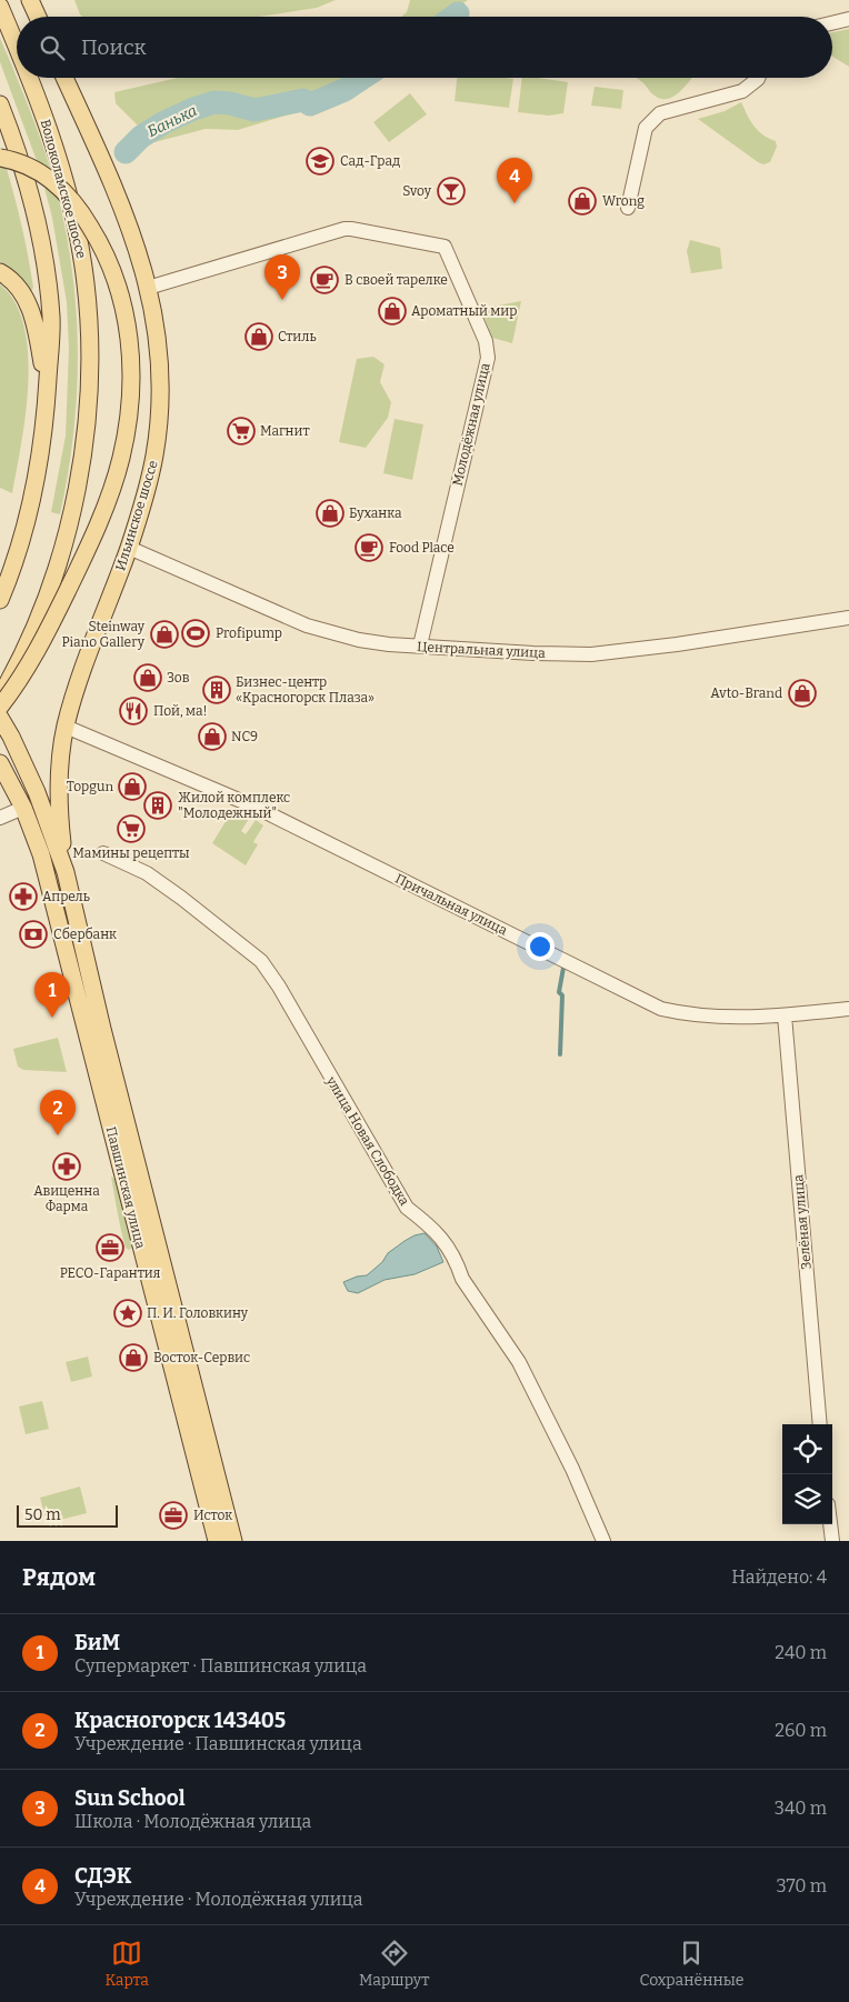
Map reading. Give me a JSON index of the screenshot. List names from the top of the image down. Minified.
{"streets":{"main road":["Волоколамское шоссе","Ильинское шоссе","Павшинская улица"],"street":["Молодёжная улица","Центральная улица","Причальная улица","улица Новая Слободка","Зелёная улица"]},"crossings":[["Молодёжная улица","Ильинское шоссе"],["Молодёжная улица","Центральная улица"],["Ильинское шоссе","Центральная улица"],["Ильинское шоссе","Причальная улица"],["Ильинское шоссе","Павшинская улица"],["Причальная улица","Зелёная улица"]],"water":["Банька"],"places":{"school or university":["Сад-Град"],"bar":["Svoy"],"shop":["Wrong","Ароматный мир","Стиль","Буханка","Steinway Piano Gallery","Зов","Avto-Brand","NC9","Topgun","Восток-Сервис"],"cafe":["В своей тарелке","Food Place"],"supermarket":["Магнит","Мамины рецепты"],"sports":["Profipump"],"building":["Бизнес-центр «Красногорск Плаза»","Жилой комплекс \"Молодежный\""],"restaurant":["Пой, ма!"],"pharmacy":["Апрель","Авиценна Фарма"],"bank":["Сбербанк"],"office":["РЕСО-Гарантия","Исток"],"place":["П. И. Головкину"]},"scale_bar":"50 m","page":{"search":"Поиск","pins":["4","3","1","2"],"scale":"50 m","heading":["Рядом","Найдено: 4"],"list":[{"mark":"1","name":"БиМ","note":"Супермаркет · Павшинская улица","value":"240 m"},{"mark":"2","name":"Красногорск 143405","note":"Учреждение · Павшинская улица","value":"260 m"},{"mark":"3","name":"Sun School","note":"Школа · Молодёжная улица","value":"340 m"},{"mark":"4","name":"СДЭК","note":"Учреждение · Молодёжная улица","value":"370 m"}],"nav":["Карта","Маршрут","Сохранённые"]}}
